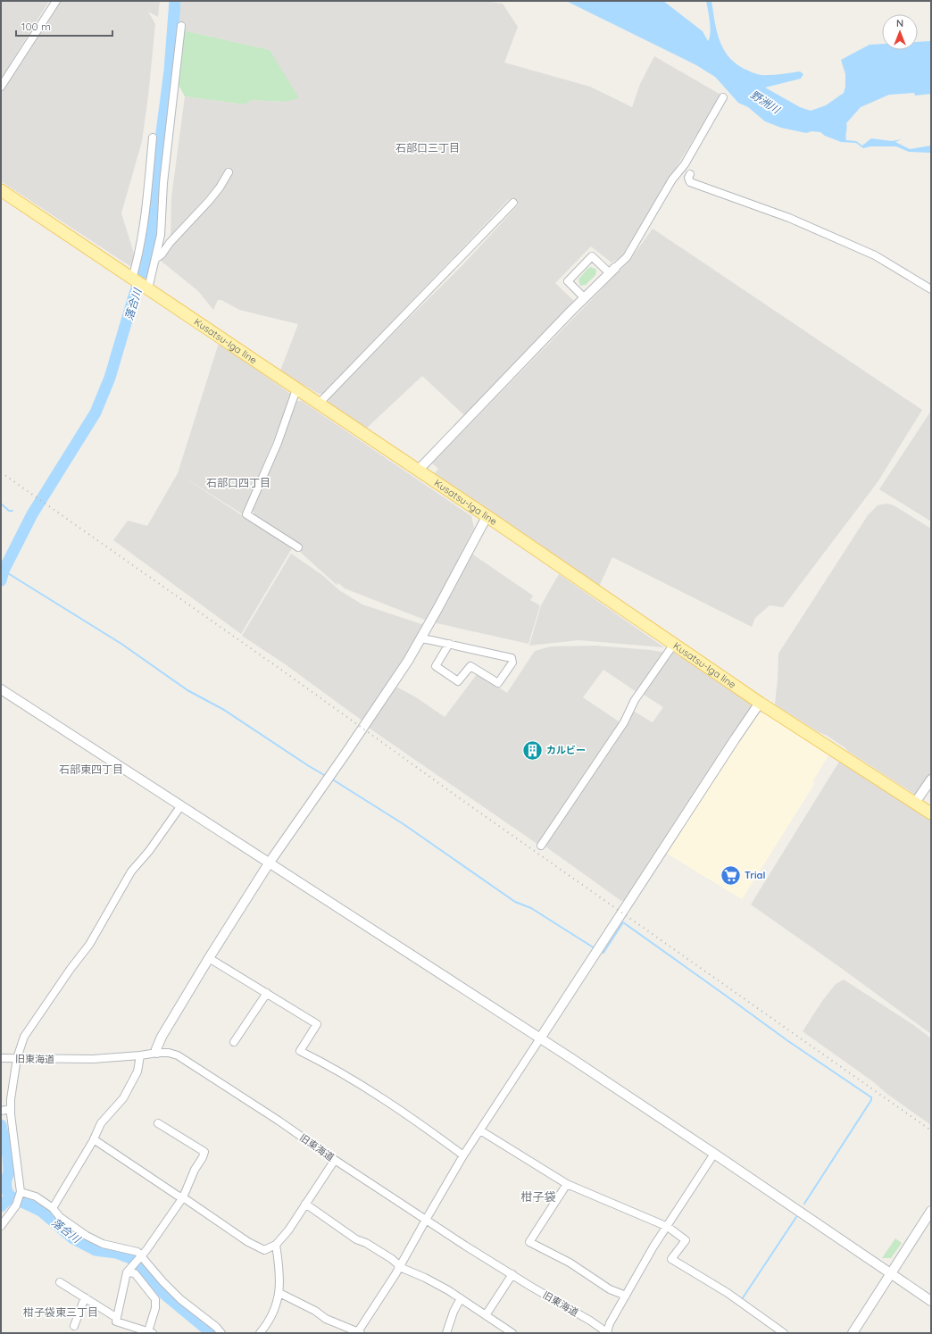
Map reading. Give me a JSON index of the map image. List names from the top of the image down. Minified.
{"streets":{"main road":["Kusatsu-Iga line"],"street":["旧東海道"]},"districts":["石部口三丁目","石部口四丁目","石部東四丁目","柑子袋","柑子袋東三丁目"],"water":["野洲川","落合川"],"places":{"building":["カルビー"],"supermarket":["Trial"]},"scale_bar":"100 m","north":"top"}
